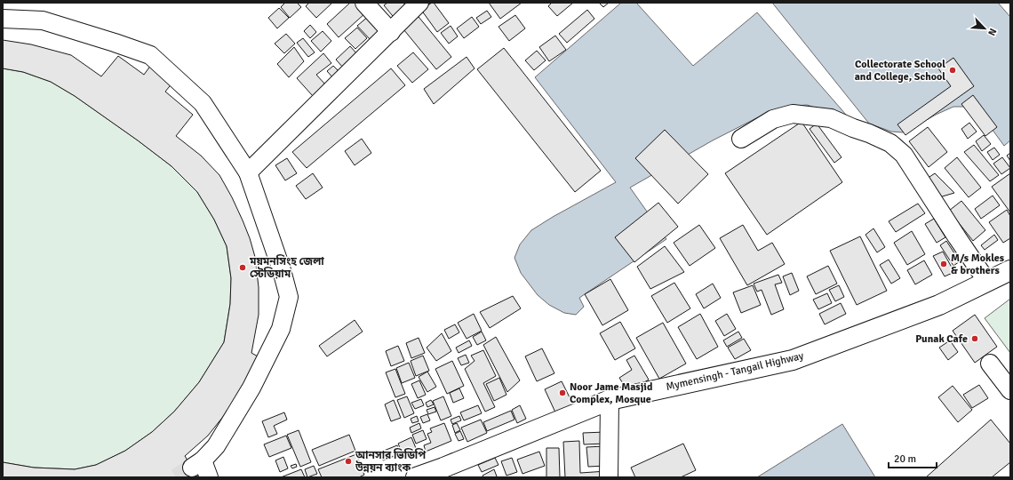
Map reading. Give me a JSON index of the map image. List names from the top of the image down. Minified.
{"streets":{"highway":["Mymensingh - Tangail Highway"]},"places":["Collectorate School and College, School","M/s Mokles & brothers","ময়মনসিংহ জেলা স্টেডিয়াম","Punak Cafe","Noor Jame Masjid Complex, Mosque","আনসার ভিডিপি উন্নয়ন ব্যাংক"],"scale_bar":"20 m","north":"bottom right"}
